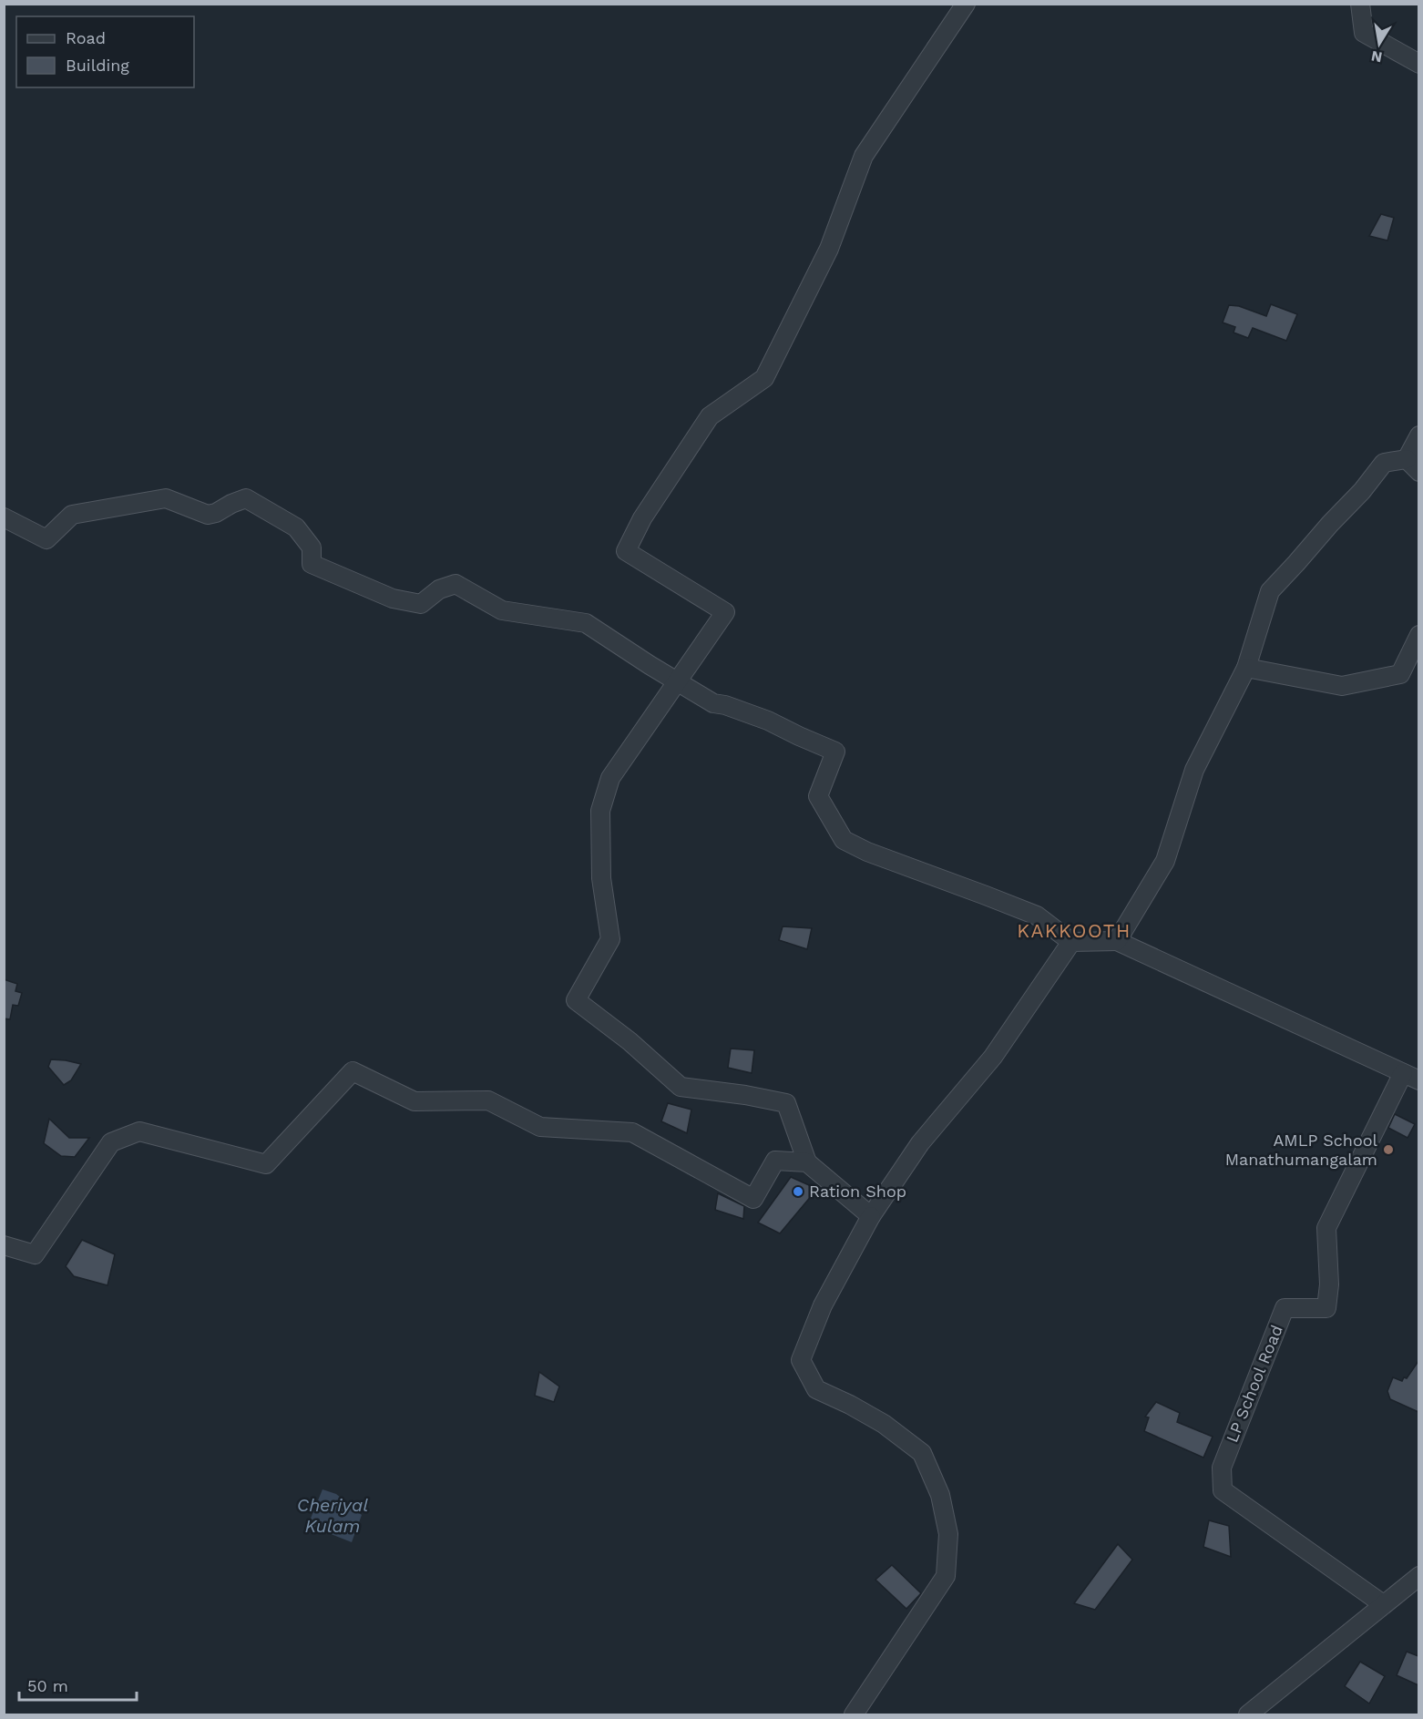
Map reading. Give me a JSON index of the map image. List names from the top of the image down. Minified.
{"streets":{"street":["LP School Road"]},"districts":["KAKKOOTH"],"water":["Cheriyal Kulam"],"places":["AMLP School Manathumangalam","Ration Shop"],"legend":["Road","Building"],"scale_bar":"50 m","north":"bottom"}
